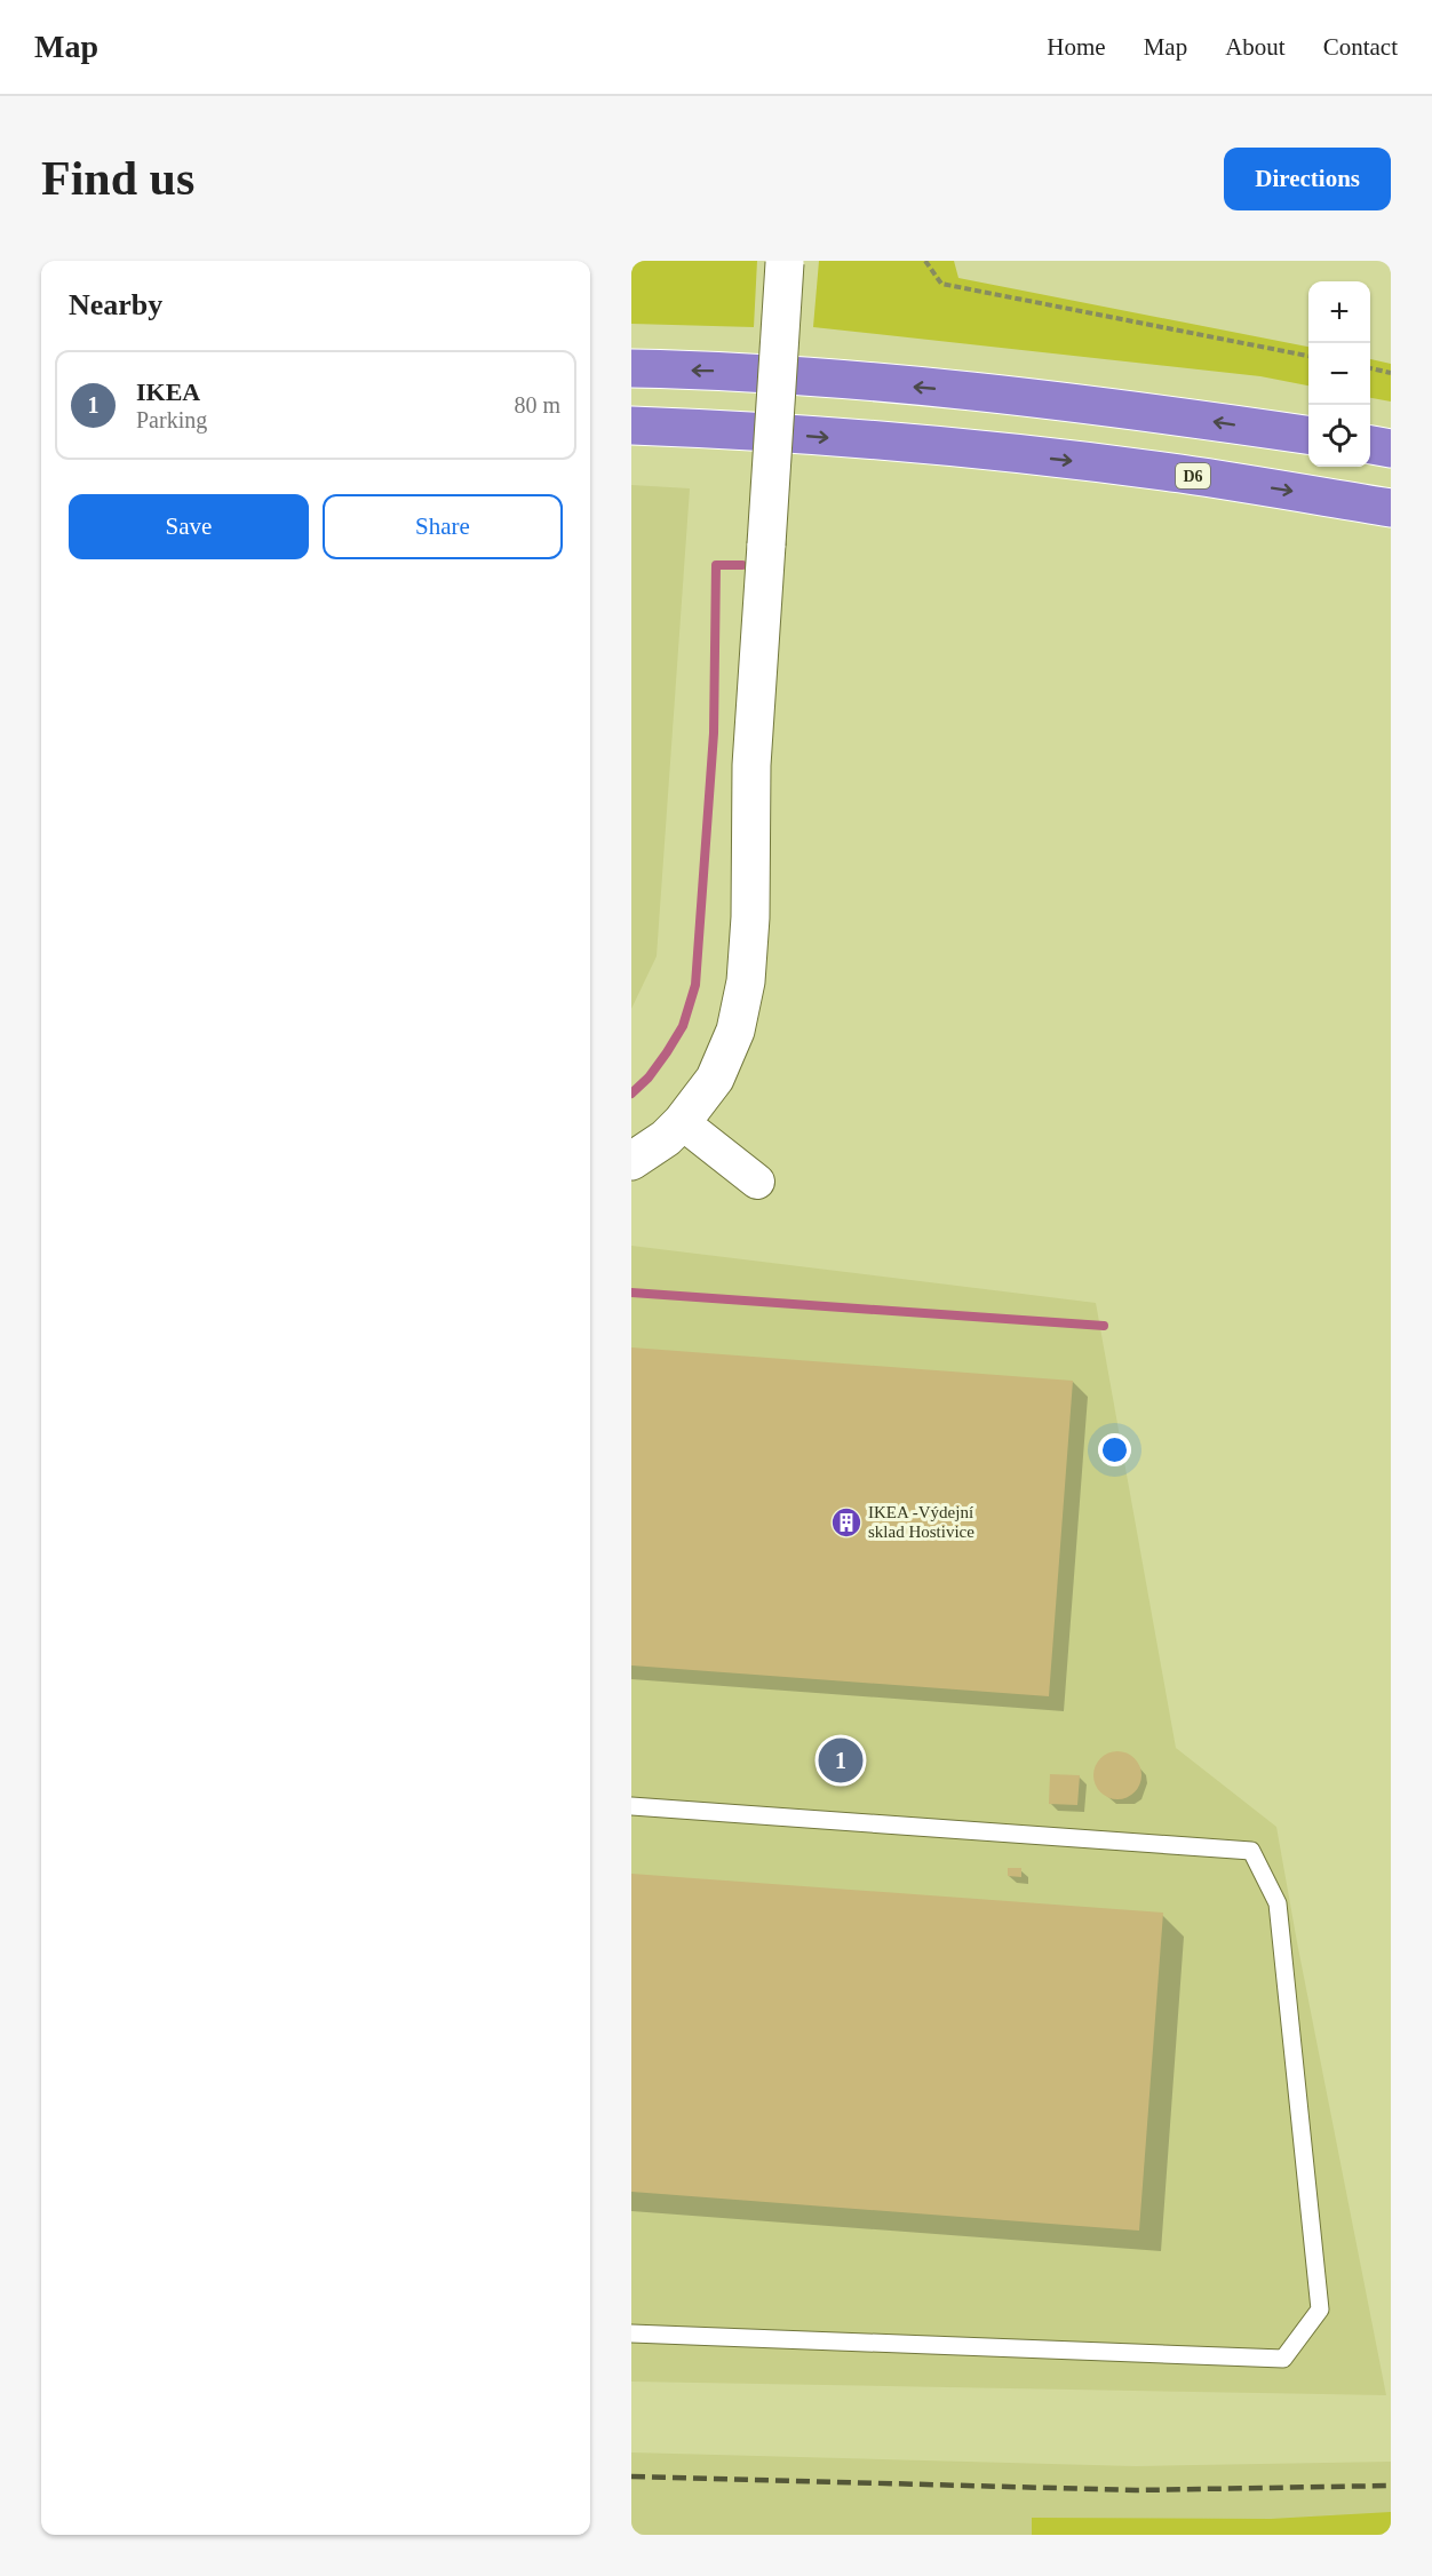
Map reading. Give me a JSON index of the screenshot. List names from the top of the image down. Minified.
{"streets":{"highway":["D6"]},"places":{"building":["IKEA -Výdejní sklad Hostivice"]},"page":{"header":"Map","nav":["Home","Map","About","Contact"],"buttons":["Directions",["Save","Share"]],"title":"Find us","heading":"Nearby","map_buttons":["+","−"],"list":[{"mark":"1","name":"IKEA","note":"Parking","value":"80 m"}],"pins":"1"}}
